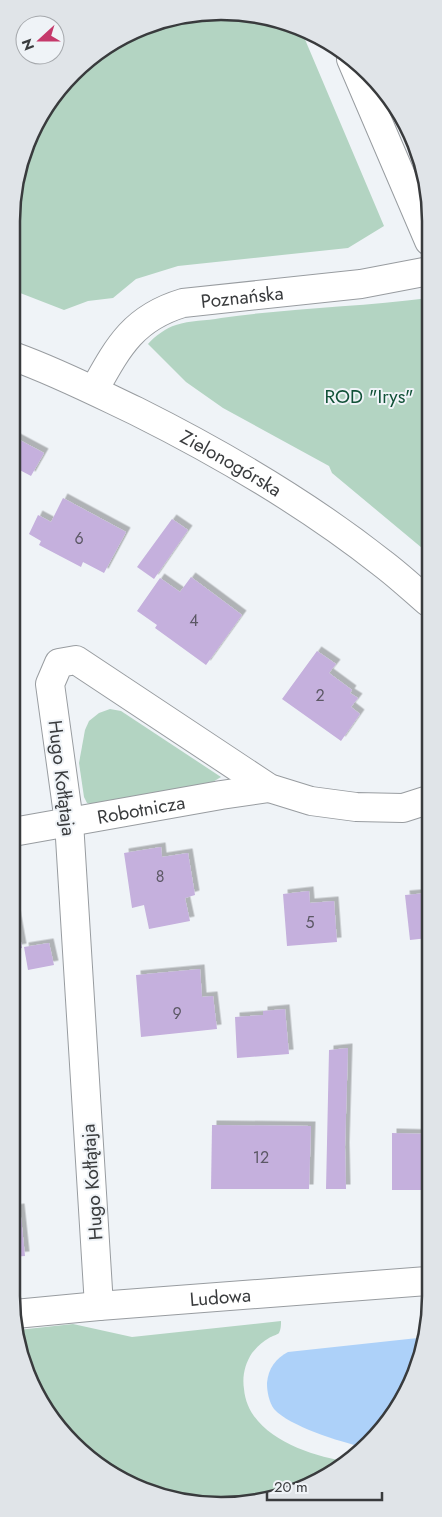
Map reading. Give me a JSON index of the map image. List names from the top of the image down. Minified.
{"streets":{"street":["Poznańska","Zielonogórska","Hugo Kołłątaja","Robotnicza","Ludowa"]},"crossings":[["Poznańska","Zielonogórska"],["Hugo Kołłątaja","Robotnicza"],["Hugo Kołłątaja","Ludowa"]],"parks":["ROD \"Irys\""],"house_numbers":["6","4","2","8","5","9","12"],"scale_bar":"20 m","north":"left"}
